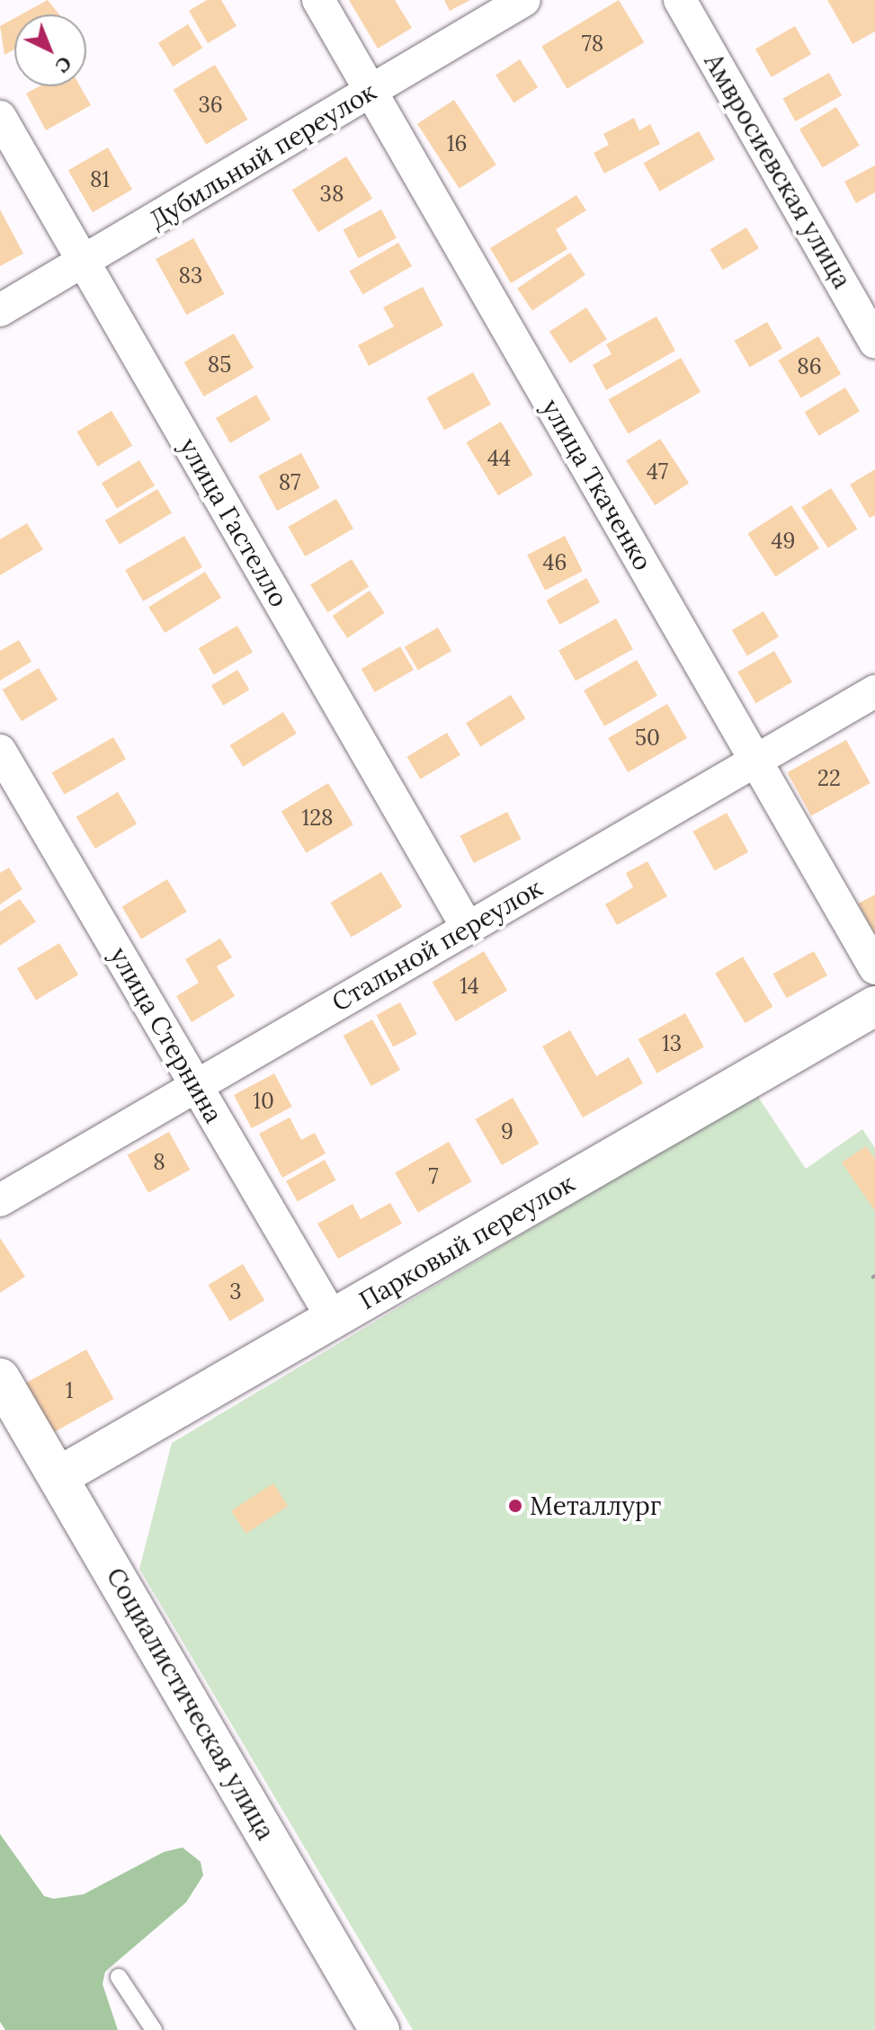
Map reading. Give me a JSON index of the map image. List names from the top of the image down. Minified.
{"streets":{"street":["Дубильный переулок","Амвросиевская улица","улица Ткаченко","улица Гастелло","Стальной переулок","улица Стернина","Парковый переулок","Социалистическая улица"]},"crossings":[["Дубильный переулок","улица Ткаченко"],["Дубильный переулок","улица Гастелло"],["улица Ткаченко","Стальной переулок"],["улица Гастелло","Стальной переулок"],["Стальной переулок","улица Стернина"],["улица Стернина","Парковый переулок"],["Парковый переулок","Социалистическая улица"]],"places":["Металлург"],"house_numbers":["78","36","16","81","38","83","85","86","44","47","87","49","46","50","22","128","14","13","10","9","8","7","3","1"],"north":"bottom right"}
